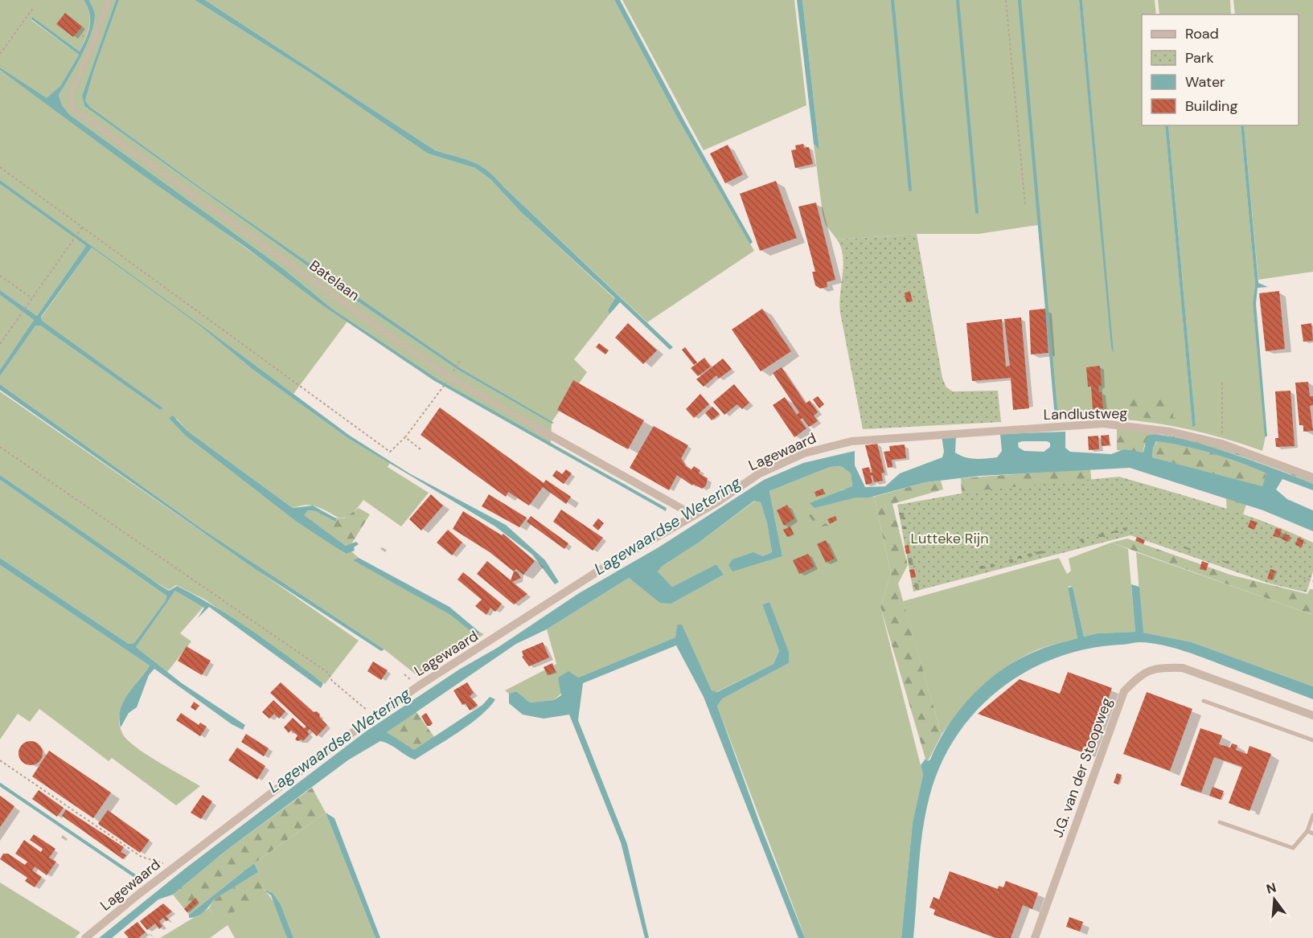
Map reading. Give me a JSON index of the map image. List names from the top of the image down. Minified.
{"streets":{"street":["Batelaan","Landlustweg","Lagewaard","J.G. van der Stoopweg"]},"crossings":[["Batelaan","Lagewaard"],["Landlustweg","Lagewaard"]],"water":["Lagewaardse Wetering"],"parks":["Lutteke Rijn"],"legend":["Road","Park","Water","Building"],"north":"top"}
